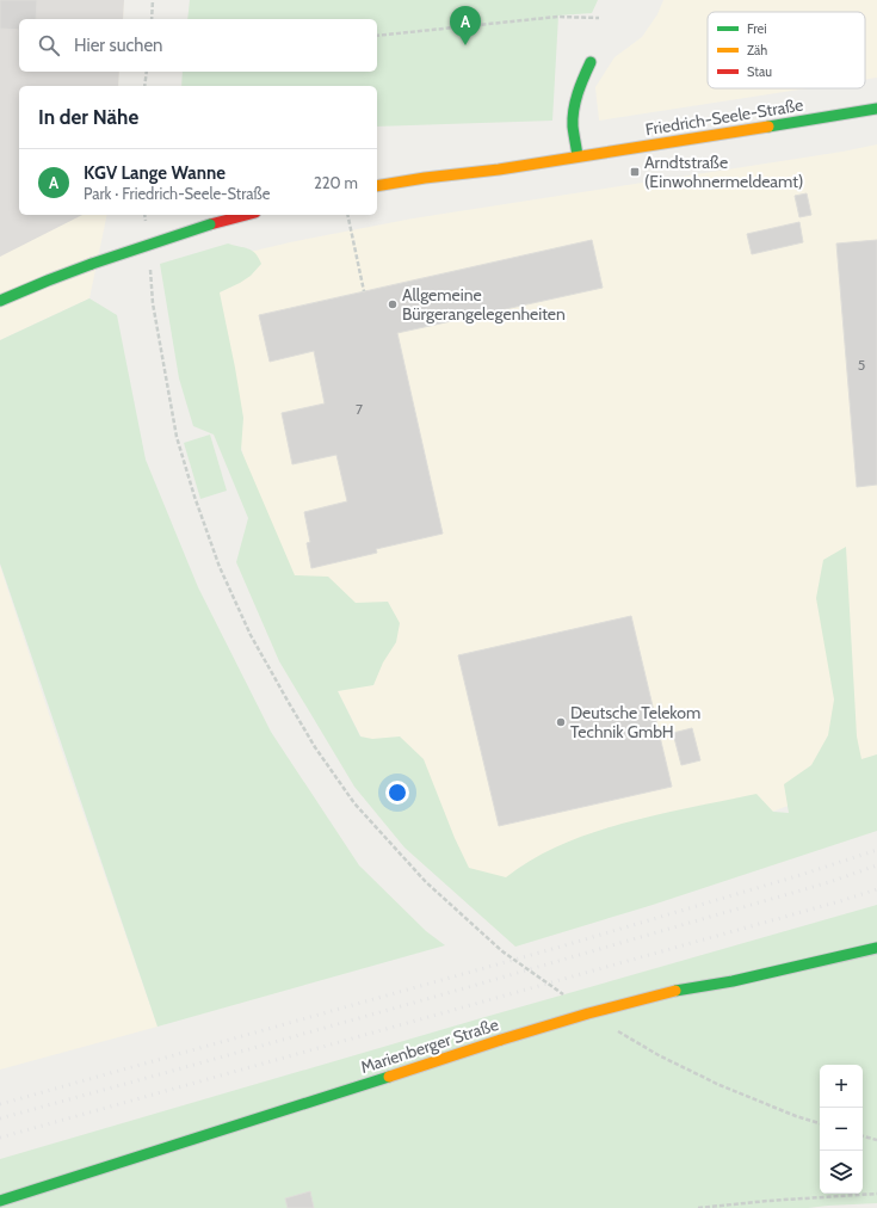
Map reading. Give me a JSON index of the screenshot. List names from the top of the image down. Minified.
{"streets":{"street":["Friedrich-Seele-Straße","Marienberger Straße"]},"places":{"transit":["Arndtstraße (Einwohnermeldeamt)"],"other":["Allgemeine Bürgerangelegenheiten","Deutsche Telekom Technik GmbH"]},"house_numbers":["5","7"],"legend":["Frei","Zäh","Stau"],"page":{"pins":"A","search":"Hier suchen","heading":"In der Nähe","list":[{"mark":"A","name":"KGV Lange Wanne","note":"Park · Friedrich-Seele-Straße","value":"220 m"}],"map_buttons":["+","−"]}}
